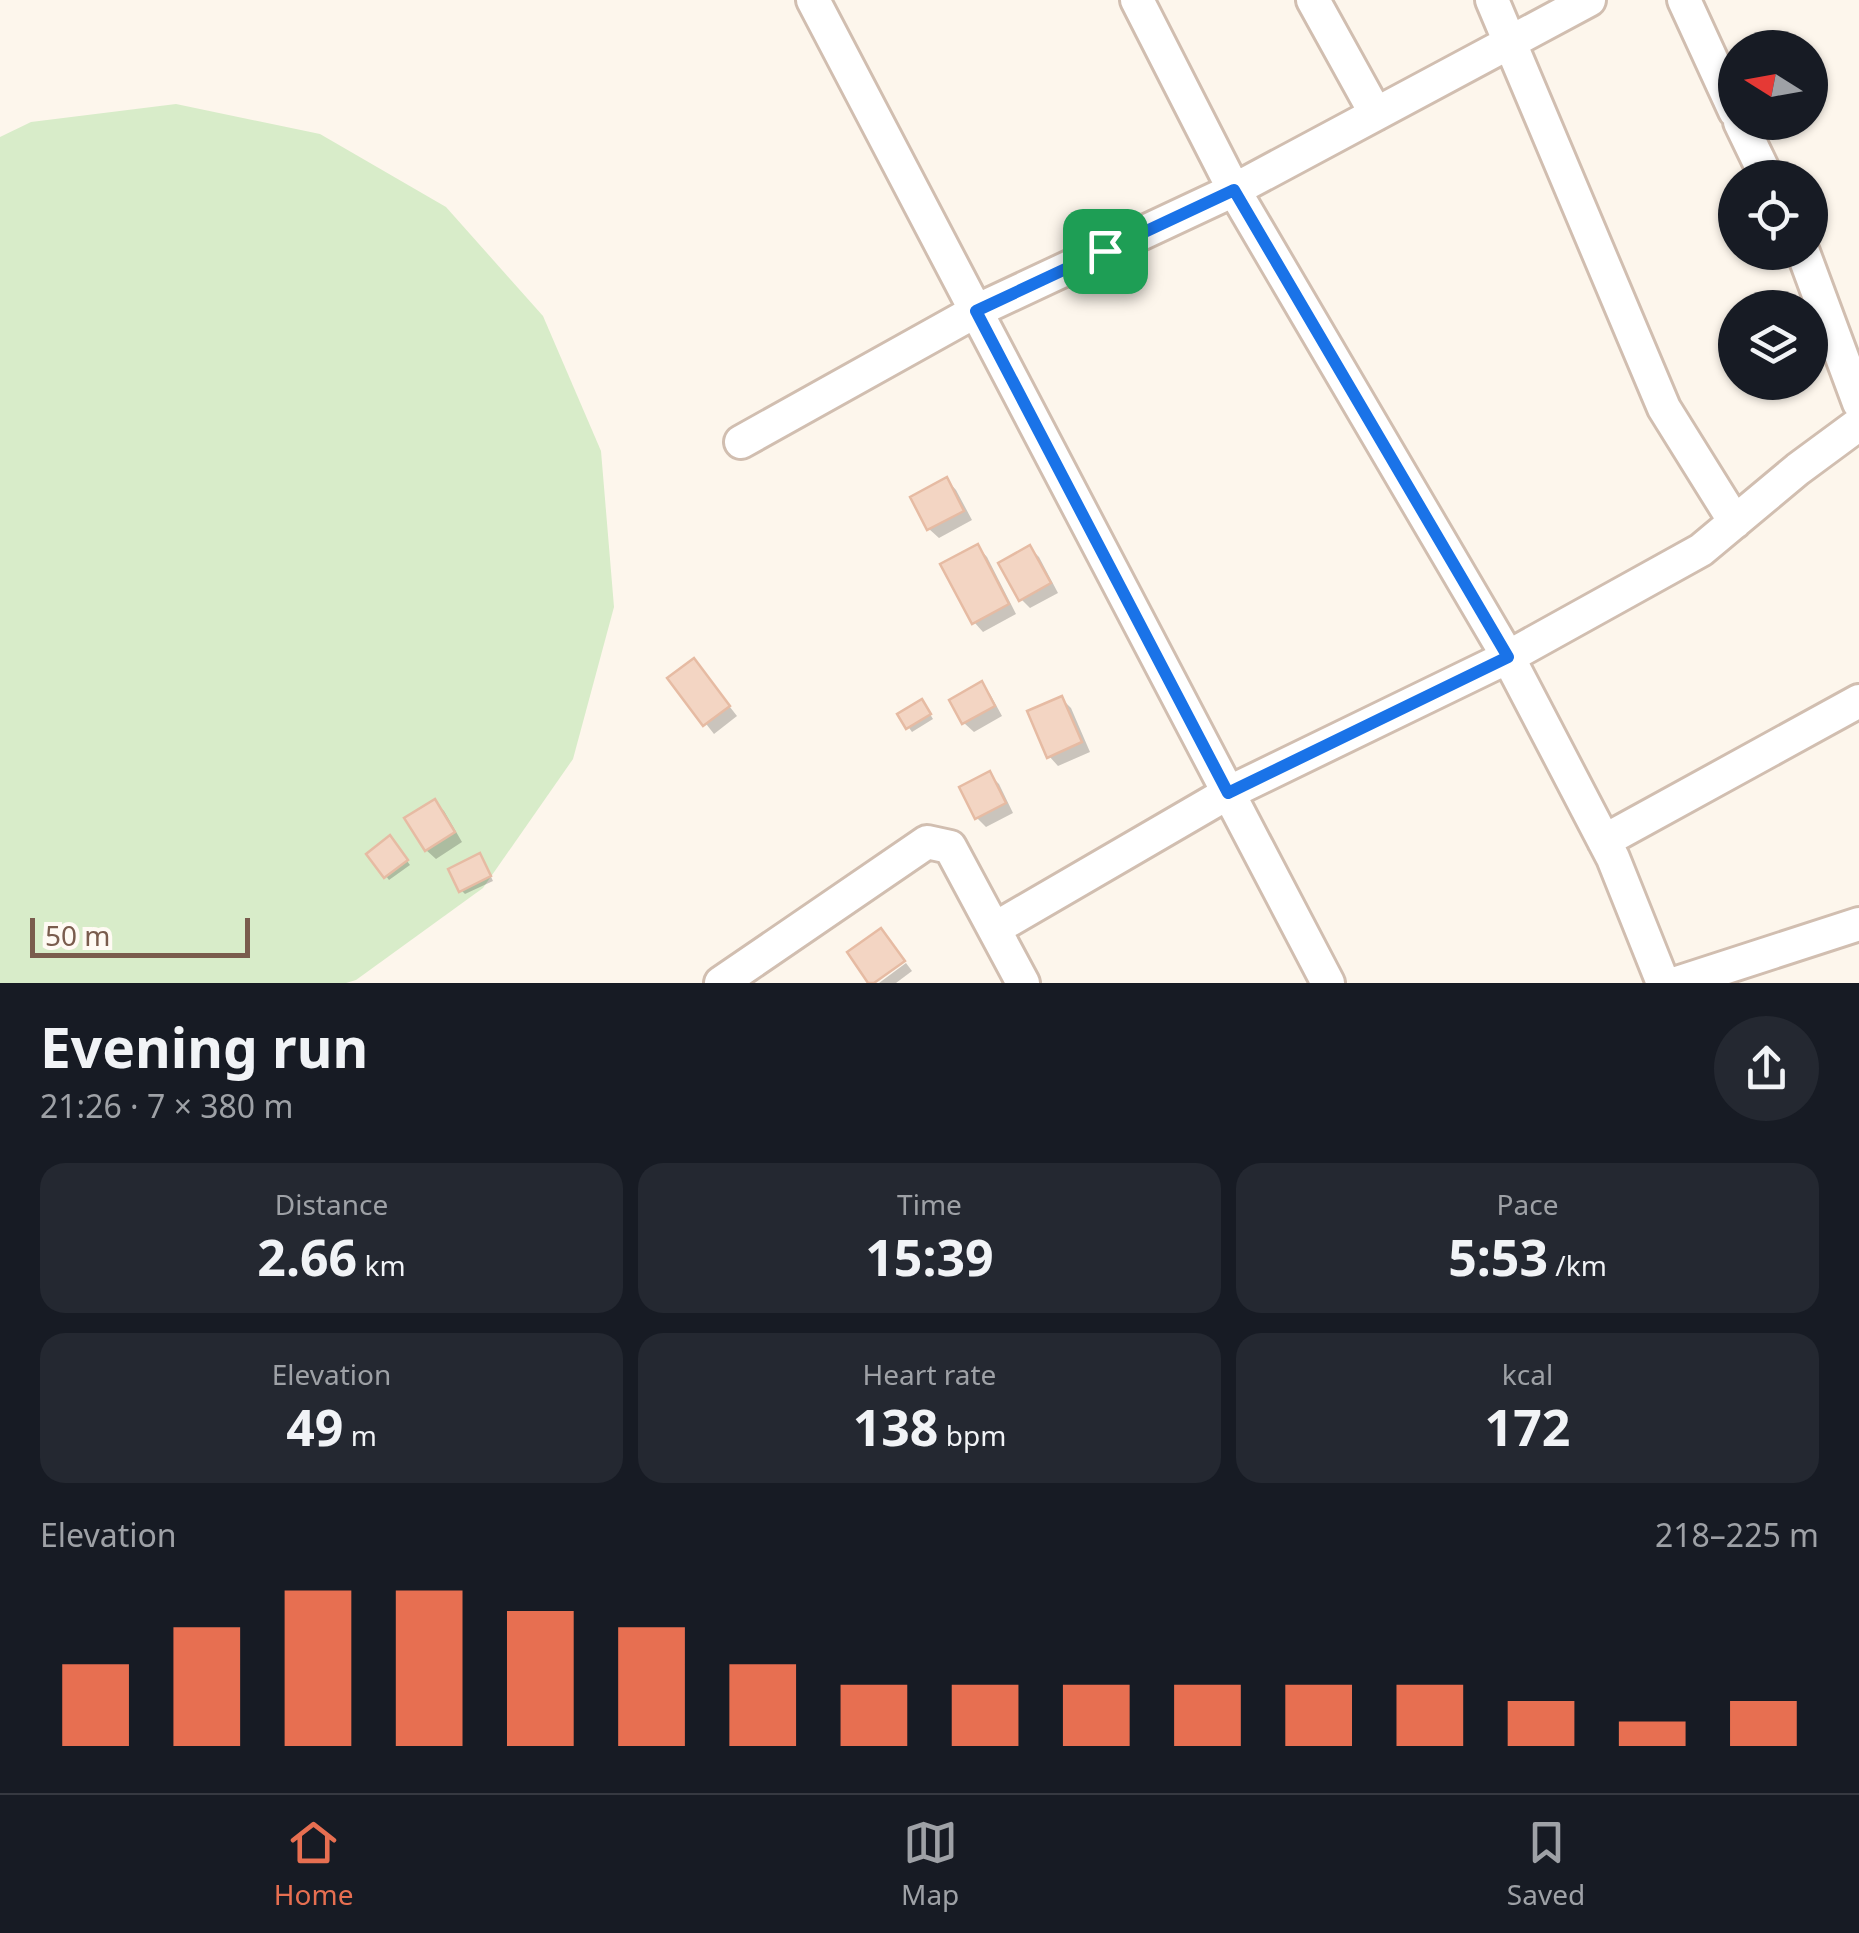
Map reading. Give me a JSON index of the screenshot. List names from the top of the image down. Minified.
{"scale_bar":"50 m","north":"left","page":{"scale":"50 m","heading":["Evening run","21:26 · 7 × 380 m"],"stats":[["Distance","2.66 km"],["Time","15:39"],["Pace","5:53 /km"],["Elevation","49 m"],["Heart rate","138 bpm"],["kcal","172"]],"chart":["Elevation","218–225 m"],"tabs":["Home","Map","Saved"]}}
